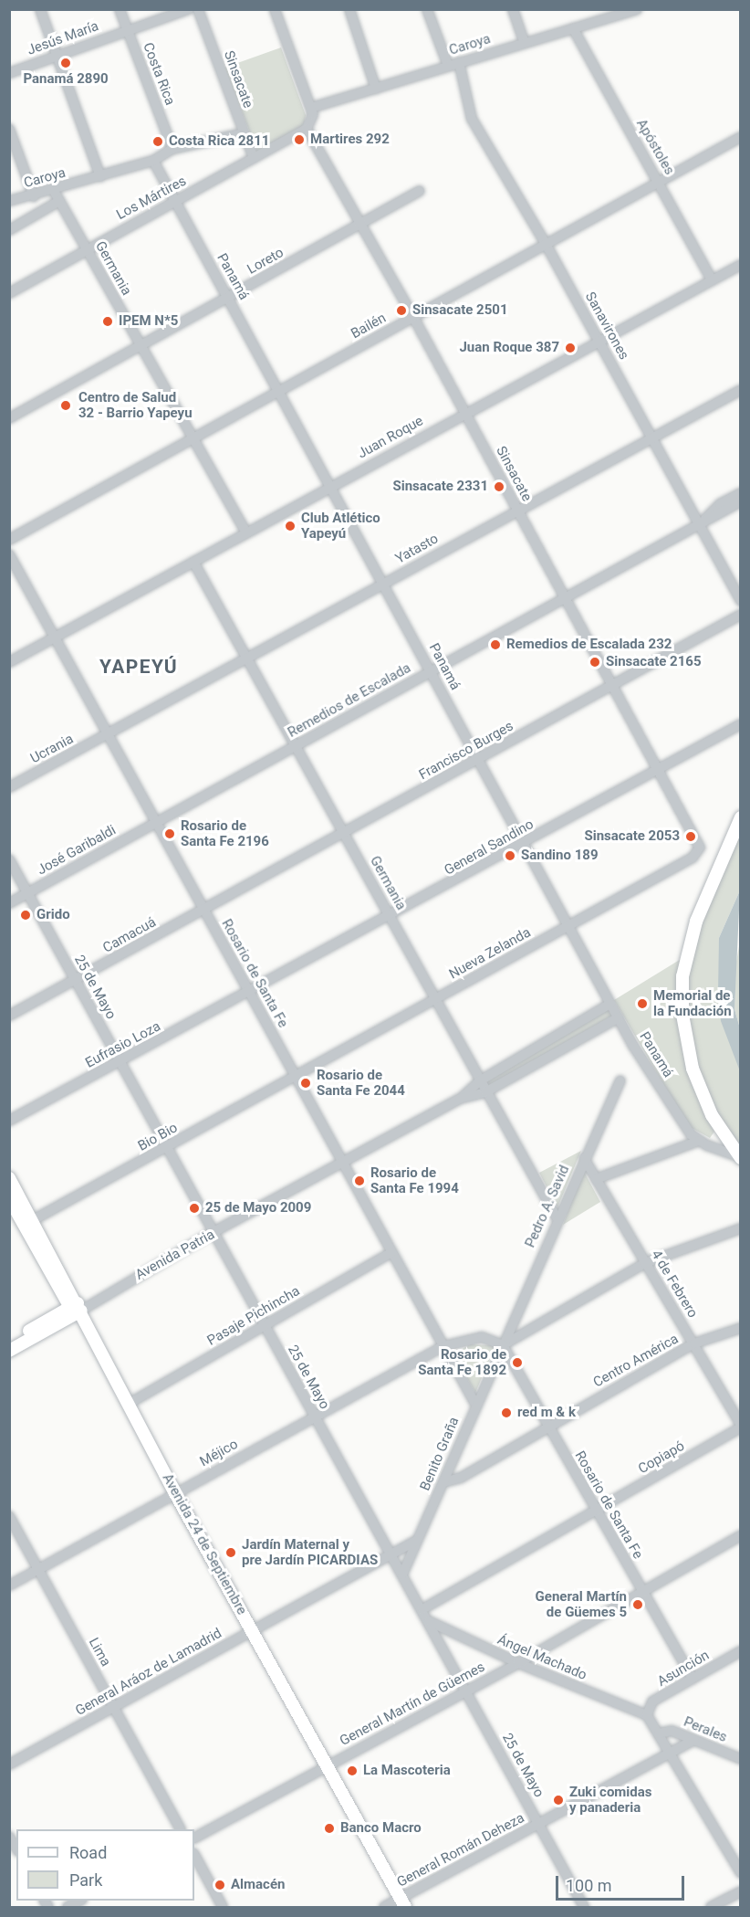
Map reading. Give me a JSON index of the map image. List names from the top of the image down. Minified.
{"streets":{"main road":["Avenida Patria","Avenida 24 de Septiembre"],"street":["Jesús María","Caroya","Costa Rica","Sinsacate","Apóstoles","Los Mártires","Loreto","Germania","Panamá","Bailén","Sanavirones","Juan Roque","Yatasto","Remedios de Escalada","Ucrania","Francisco Burges","General Sandino","José Garibaldi","Camacuá","Nueva Zelanda","Rosario de Santa Fe","25 de Mayo","Eufrasio Loza","Bio Bio","Pedro A. Savid","4 de Febrero","Pasaje Pichincha","Centro América","Méjico","Benito Graña","Copiapó","Lima","Ángel Machado","Asunción","General Aráoz de Lamadrid","General Martín de Güemes","Perales","General Román Deheza"]},"crossings":[["Jesús María","Costa Rica"],["Caroya","Costa Rica"],["Caroya","Sinsacate"],["Caroya","Apóstoles"],["Caroya","Germania"],["Caroya","Panamá"],["Caroya","Sanavirones"],["Sinsacate","Los Mártires"],["Sinsacate","Loreto"],["Sinsacate","Bailén"],["Sinsacate","Juan Roque"],["Sinsacate","Yatasto"],["Sinsacate","Remedios de Escalada"],["Sinsacate","Francisco Burges"],["Sinsacate","General Sandino"],["Sinsacate","Nueva Zelanda"],["Apóstoles","Bailén"],["Apóstoles","Juan Roque"],["Los Mártires","Germania"],["Los Mártires","Panamá"],["Loreto","Germania"],["Loreto","Panamá"],["Germania","Bailén"],["Germania","Juan Roque"],["Germania","Yatasto"],["Germania","Remedios de Escalada"],["Germania","Francisco Burges"],["Germania","General Sandino"],["Germania","Nueva Zelanda"],["Germania","Pedro A. Savid"],["Panamá","Bailén"],["Panamá","Juan Roque"],["Panamá","Yatasto"],["Panamá","Remedios de Escalada"],["Panamá","Francisco Burges"],["Panamá","General Sandino"],["Panamá","Nueva Zelanda"],["Bailén","Sanavirones"],["Sanavirones","Juan Roque"],["Sanavirones","Yatasto"],["Sanavirones","Remedios de Escalada"],["Juan Roque","Rosario de Santa Fe"],["Yatasto","Ucrania"],["Yatasto","Rosario de Santa Fe"],["Remedios de Escalada","José Garibaldi"],["Remedios de Escalada","Rosario de Santa Fe"],["Ucrania","Rosario de Santa Fe"],["Francisco Burges","Camacuá"],["Francisco Burges","Rosario de Santa Fe"],["General Sandino","Rosario de Santa Fe"],["General Sandino","Eufrasio Loza"],["José Garibaldi","Rosario de Santa Fe"],["José Garibaldi","25 de Mayo"],["Camacuá","Rosario de Santa Fe"],["Camacuá","25 de Mayo"],["Nueva Zelanda","Rosario de Santa Fe"],["Nueva Zelanda","Bio Bio"],["Rosario de Santa Fe","Eufrasio Loza"],["Rosario de Santa Fe","Bio Bio"],["Rosario de Santa Fe","Pedro A. Savid"],["Rosario de Santa Fe","Avenida Patria"],["Rosario de Santa Fe","Pasaje Pichincha"],["Rosario de Santa Fe","Centro América"],["Rosario de Santa Fe","Méjico"],["Rosario de Santa Fe","Benito Graña"],["Rosario de Santa Fe","Copiapó"],["Rosario de Santa Fe","Asunción"],["Rosario de Santa Fe","General Martín de Güemes"],["25 de Mayo","Eufrasio Loza"],["25 de Mayo","Bio Bio"],["25 de Mayo","Avenida Patria"],["25 de Mayo","Pasaje Pichincha"],["25 de Mayo","Méjico"],["25 de Mayo","Benito Graña"],["25 de Mayo","Ángel Machado"],["25 de Mayo","General Aráoz de Lamadrid"],["25 de Mayo","General Martín de Güemes"],["25 de Mayo","General Román Deheza"],["Bio Bio","Avenida 24 de Septiembre"],["Pedro A. Savid","4 de Febrero"],["Pedro A. Savid","Méjico"],["Pedro A. Savid","Benito Graña"],["Avenida Patria","Avenida 24 de Septiembre"],["4 de Febrero","Centro América"],["4 de Febrero","Copiapó"],["Pasaje Pichincha","Avenida 24 de Septiembre"],["Centro América","Benito Graña"],["Méjico","Benito Graña"],["Méjico","Avenida 24 de Septiembre"],["Méjico","Lima"],["Benito Graña","General Aráoz de Lamadrid"],["Avenida 24 de Septiembre","General Aráoz de Lamadrid"],["Avenida 24 de Septiembre","General Martín de Güemes"],["Avenida 24 de Septiembre","General Román Deheza"],["Lima","General Aráoz de Lamadrid"],["Ángel Machado","Asunción"],["Ángel Machado","General Martín de Güemes"],["Perales","General Román Deheza"]],"districts":["YAPEYÚ"],"places":["Panamá 2890","Martires 292","Costa Rica 2811","Sinsacate 2501","IPEM N*5","Juan Roque 387","Centro de Salud 32 - Barrio Yapeyu","Sinsacate 2331","Club Atlético Yapeyú","Remedios de Escalada 232","Sinsacate 2165","Rosario de Santa Fe 2196","Sinsacate 2053","Sandino 189","Grido","Memorial de la Fundación","Rosario de Santa Fe 2044","Rosario de Santa Fe 1994","25 de Mayo 2009","Rosario de Santa Fe 1892","red m & k","Jardín Maternal y pre Jardín PICARDIAS","General Martín de Güemes 5","La Mascoteria","Zuki comidas y panaderia","Banco Macro","Almacén"],"legend":["Road","Park"],"scale_bar":"100 m"}
